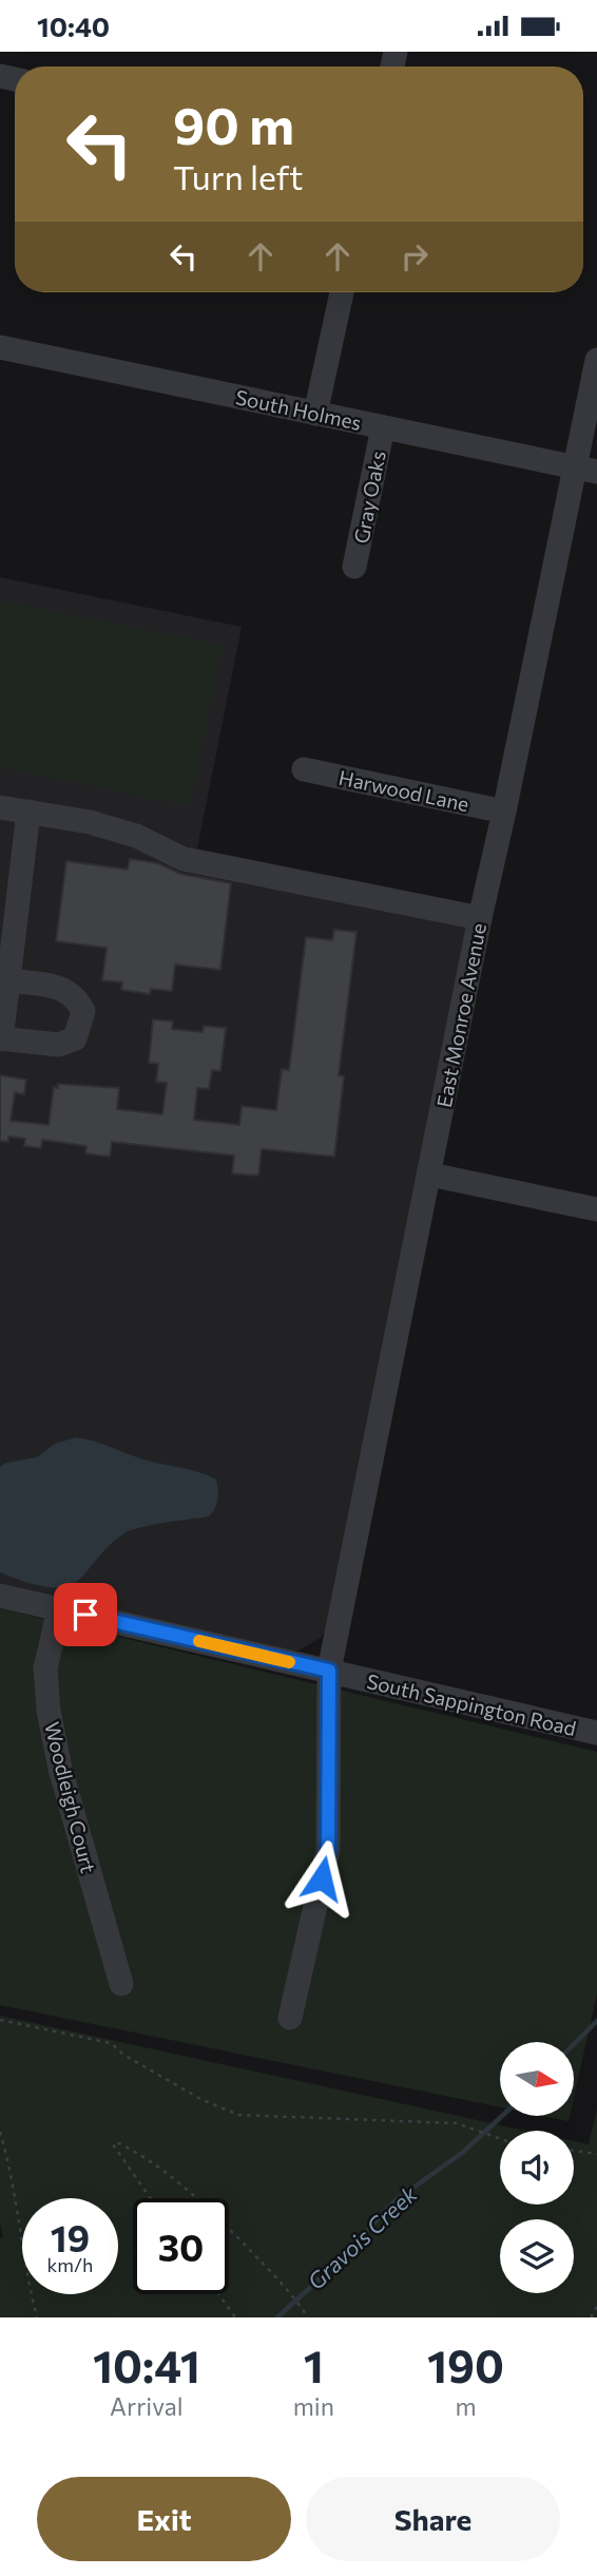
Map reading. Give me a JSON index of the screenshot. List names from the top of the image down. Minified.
{"streets":{"street":["South Holmes","Gray Oaks","Harwood Lane","East Monroe Avenue","South Sappington Road","Woodleigh Court"]},"crossings":[["South Holmes","Gray Oaks"],["South Holmes","East Monroe Avenue"],["Harwood Lane","East Monroe Avenue"],["East Monroe Avenue","South Sappington Road"],["South Sappington Road","Woodleigh Court"]],"water":["Gravois Creek"],"north":"right","page":{"status":"10:40","turn":["90 m","Turn left"],"speed":"19 km/h","limit":"30","eta":["10:41","Arrival","1","min","190","m"],"buttons":["Exit","Share"]}}
